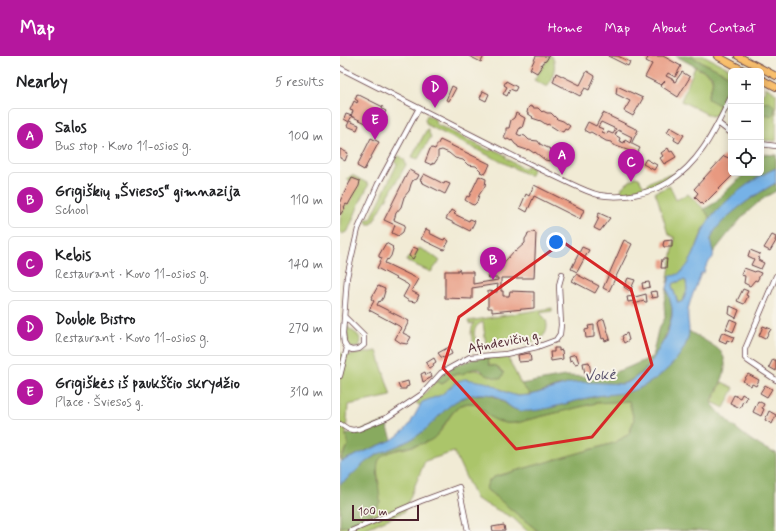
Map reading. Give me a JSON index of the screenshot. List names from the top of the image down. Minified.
{"streets":{"street":["Afindevičių g."]},"water":["Vokė"],"scale_bar":"100 m","page":{"header":"Map","nav":["Home","Map","About","Contact"],"heading":["Nearby","5 results"],"map_buttons":["+","−"],"pins":["D","E","A","C","B"],"list":[{"mark":"A","name":"Salos","note":"Bus stop · Kovo 11-osios g.","value":"100 m"},{"mark":"B","name":"Grigiškių „Šviesos“ gimnazija","note":"School","value":"110 m"},{"mark":"C","name":"Kebis","note":"Restaurant · Kovo 11-osios g.","value":"140 m"},{"mark":"D","name":"Double Bistro","note":"Restaurant · Kovo 11-osios g.","value":"270 m"},{"mark":"E","name":"Grigiškės iš paukščio skrydžio","note":"Place · Šviesos g.","value":"310 m"}],"scale":"100 m"}}
